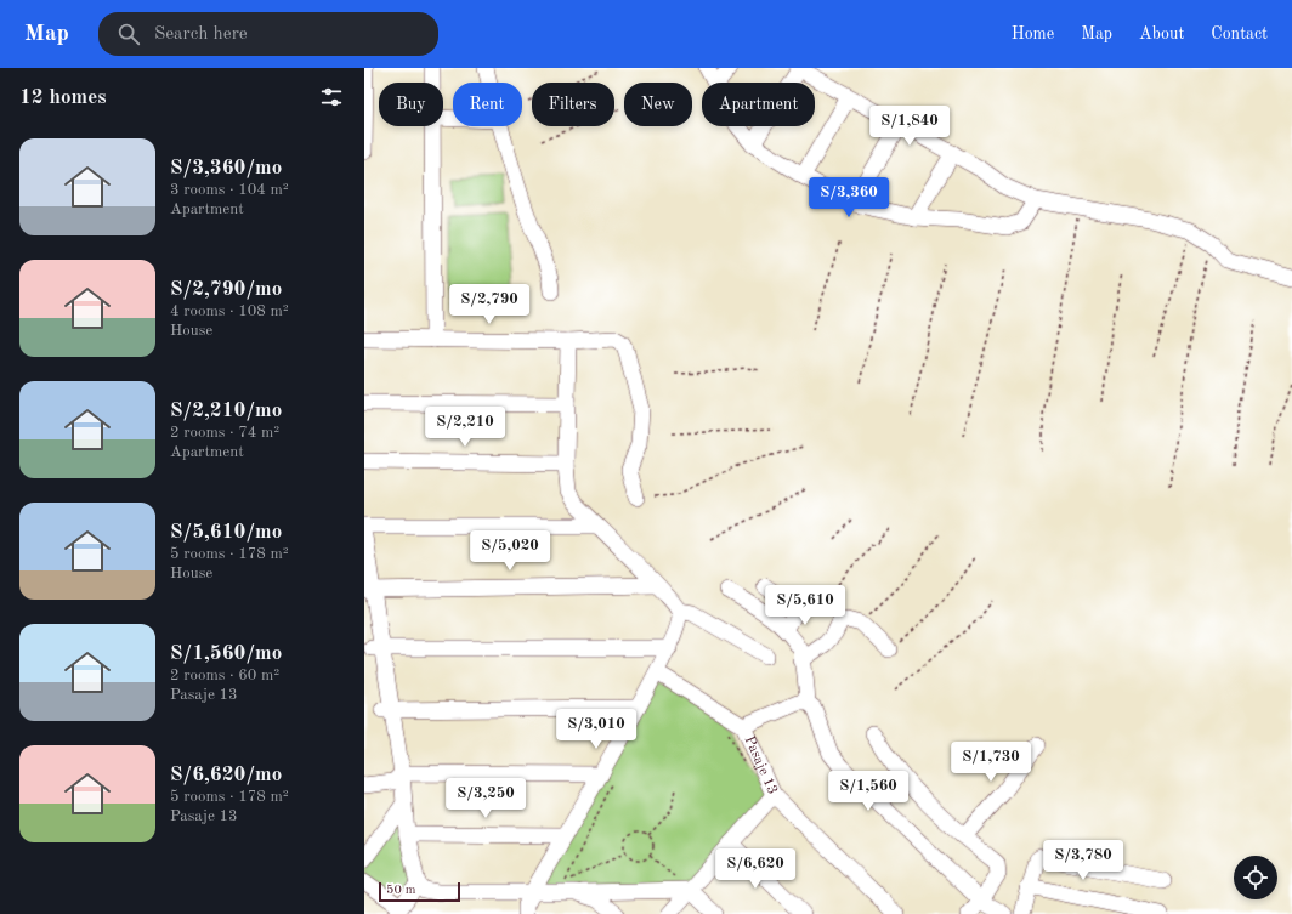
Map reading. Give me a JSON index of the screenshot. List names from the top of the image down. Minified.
{"streets":{"street":["Pasaje 13"]},"scale_bar":"50 m","page":{"header":"Map","search":"Search here","nav":["Home","Map","About","Contact"],"heading":"12 homes","chip":["Buy","Rent","Filters","New","Apartment"],"price":["S/1,840","S/3,360","S/2,790","S/2,210","S/5,020","S/5,610","S/3,010","S/1,730","S/1,560","S/3,250","S/3,780","S/6,620"],"list":[{"name":"S/3,360/mo","note":"3 rooms · 104 m² · Apartment"},{"name":"S/2,790/mo","note":"4 rooms · 108 m² · House"},{"name":"S/2,210/mo","note":"2 rooms · 74 m² · Apartment"},{"name":"S/5,610/mo","note":"5 rooms · 178 m² · House"},{"name":"S/1,560/mo","note":"2 rooms · 60 m² · Pasaje 13"},{"name":"S/6,620/mo","note":"5 rooms · 178 m² · Pasaje 13"}],"scale":"50 m"}}
